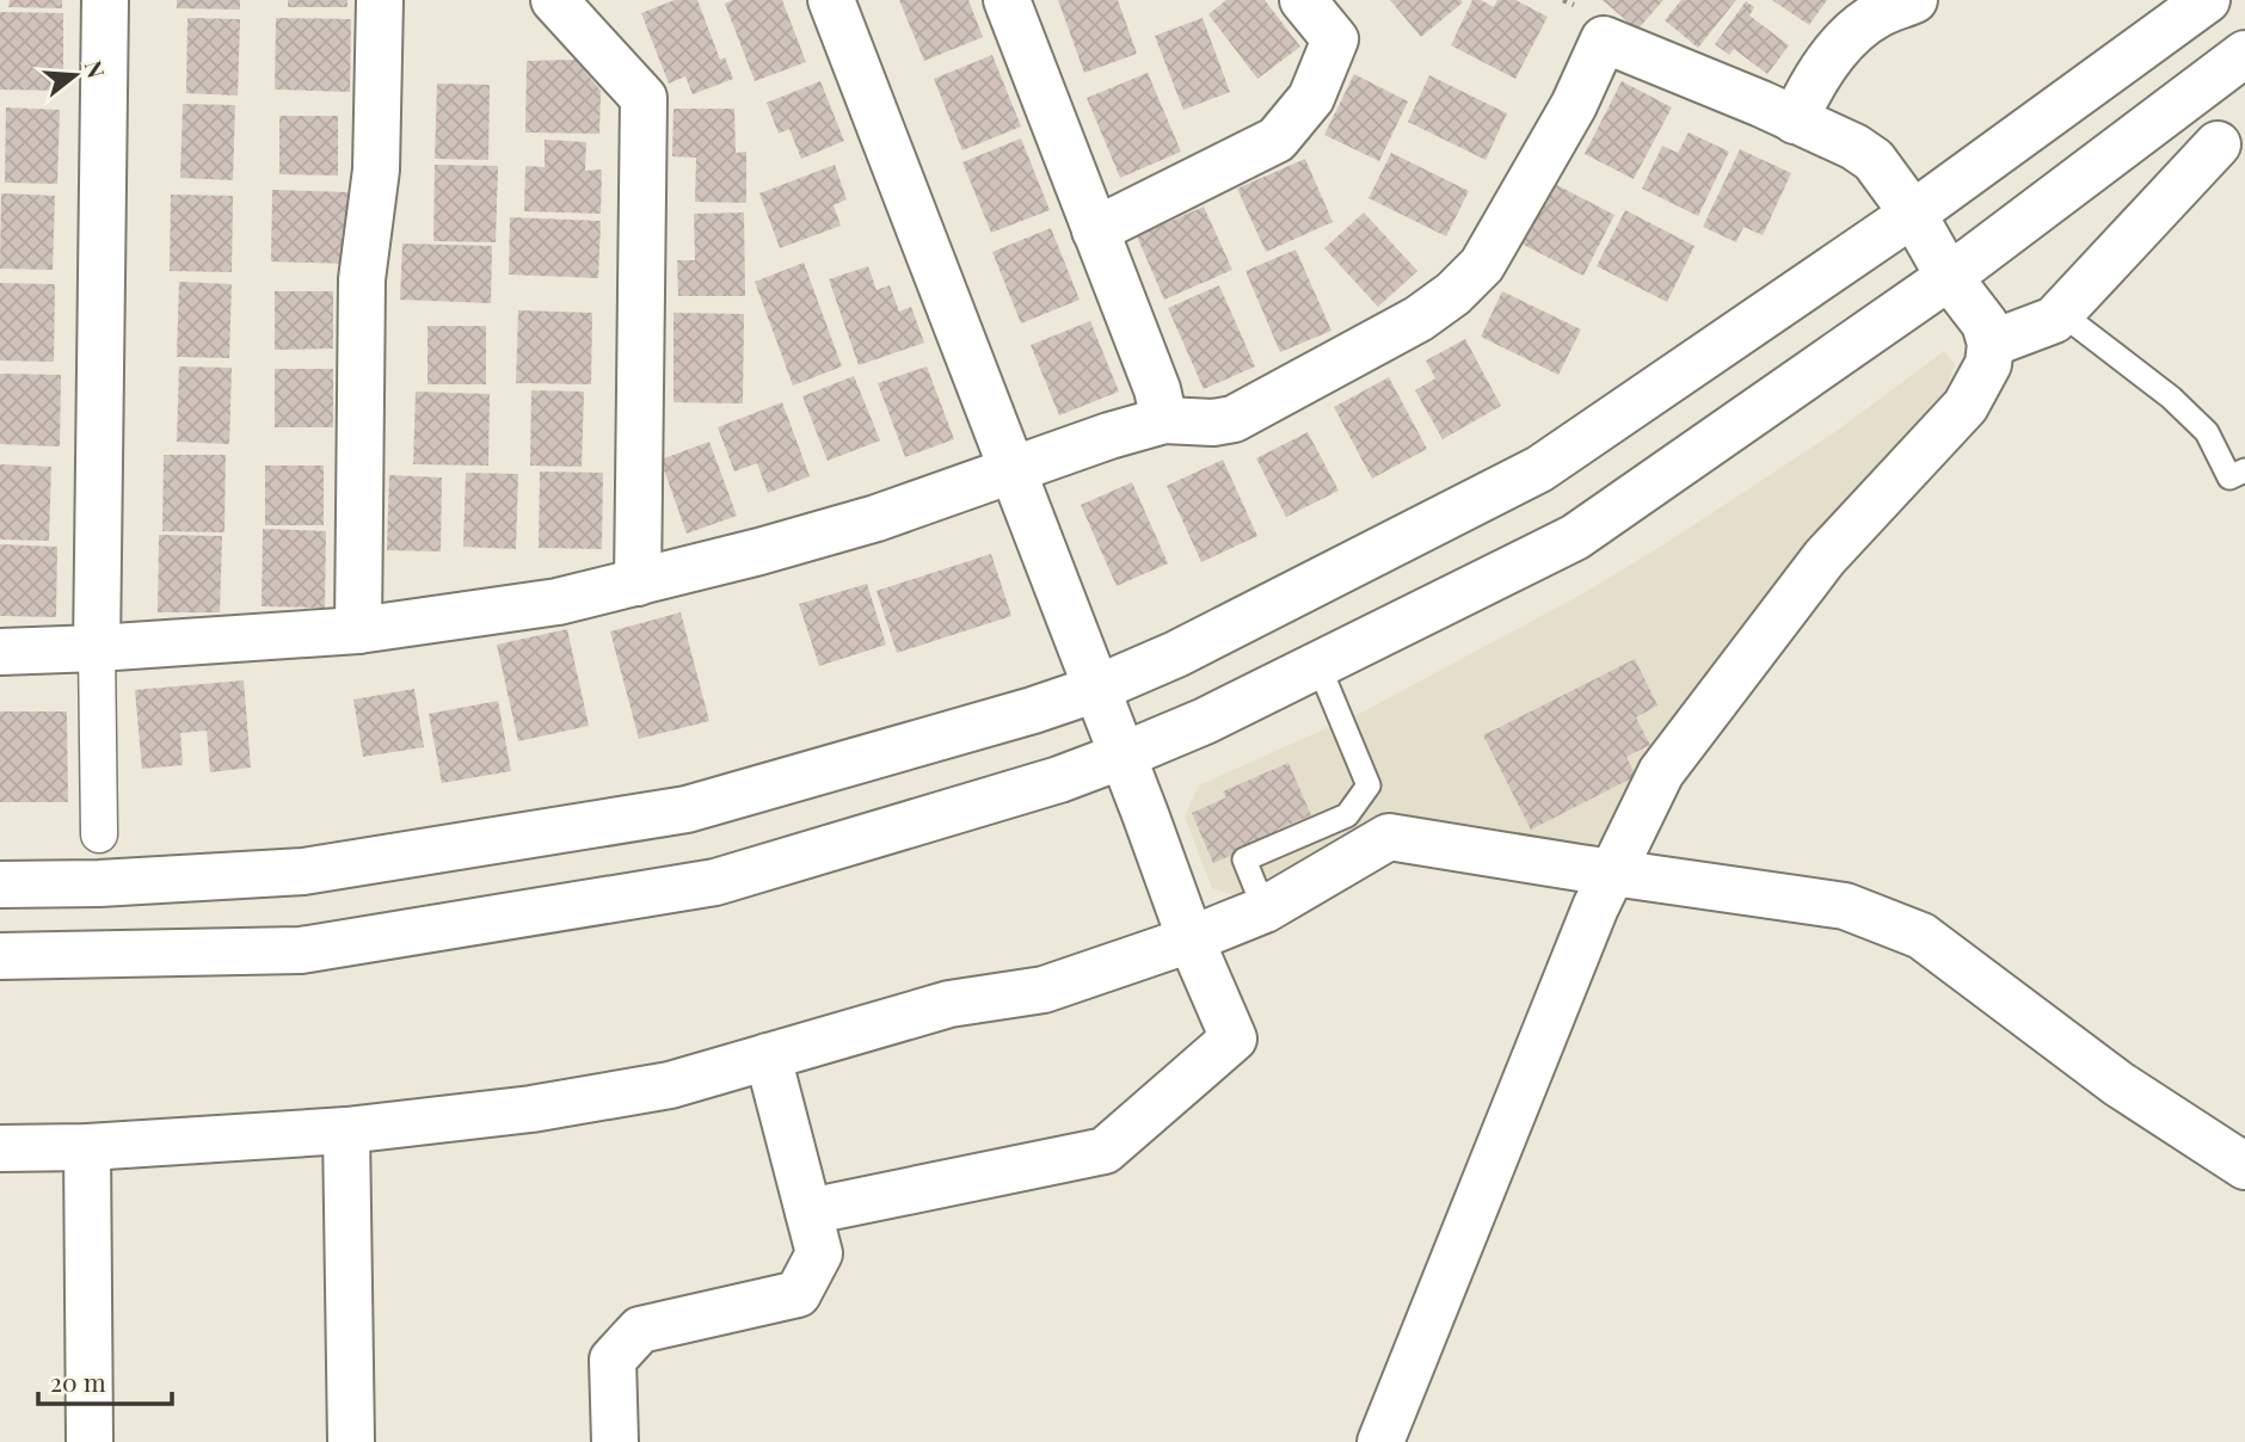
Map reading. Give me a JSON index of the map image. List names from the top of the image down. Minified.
{"scale_bar":"20 m","north":"right"}
